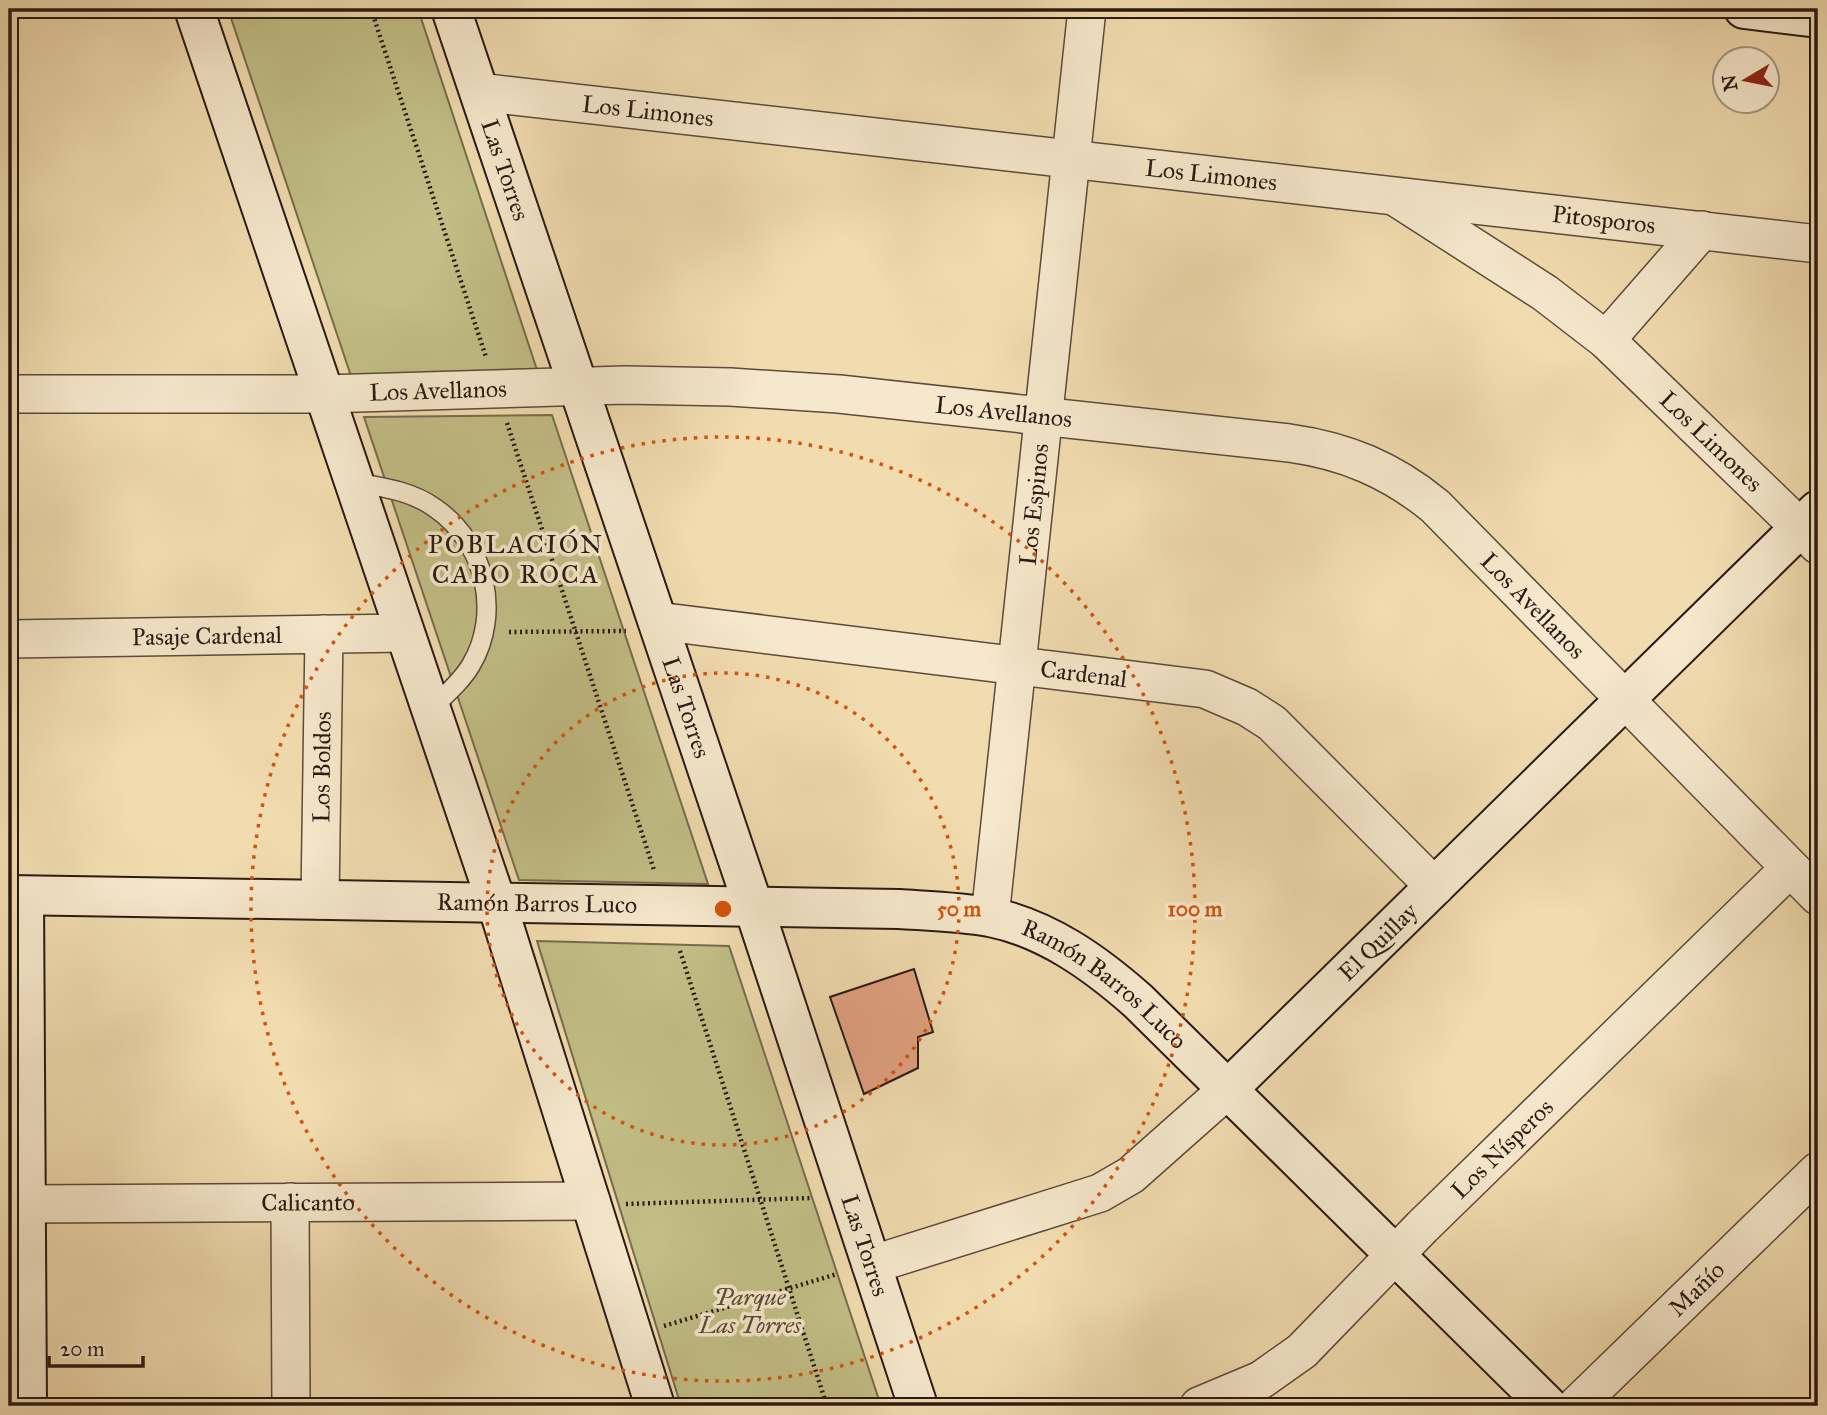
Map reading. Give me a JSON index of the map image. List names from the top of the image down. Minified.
{"streets":{"street":["Los Limones","Las Torres","Pitosporos","Los Avellanos","Los Espinos","Pasaje Cardenal","Cardenal","Los Boldos","Ramón Barros Luco","El Quillay","Los Nísperos","Calicanto","Mañío"]},"crossings":[["Los Limones","Las Torres"],["Los Limones","Pitosporos"],["Los Limones","Los Espinos"],["Los Limones","El Quillay"],["Las Torres","Los Avellanos"],["Las Torres","Cardenal"],["Las Torres","Ramón Barros Luco"],["Las Torres","El Quillay"],["Los Avellanos","Los Espinos"],["Los Avellanos","El Quillay"],["Los Avellanos","Los Nísperos"],["Los Espinos","Cardenal"],["Los Espinos","Ramón Barros Luco"],["Pasaje Cardenal","Los Boldos"],["Cardenal","El Quillay"],["Los Boldos","Ramón Barros Luco"],["Ramón Barros Luco","El Quillay"],["Ramón Barros Luco","Los Nísperos"]],"districts":["POBLACIÓN CABO ROCA"],"parks":["Parque Las Torres"],"scale_bar":"20 m","north":"left","rings":["50 m","100 m"]}
